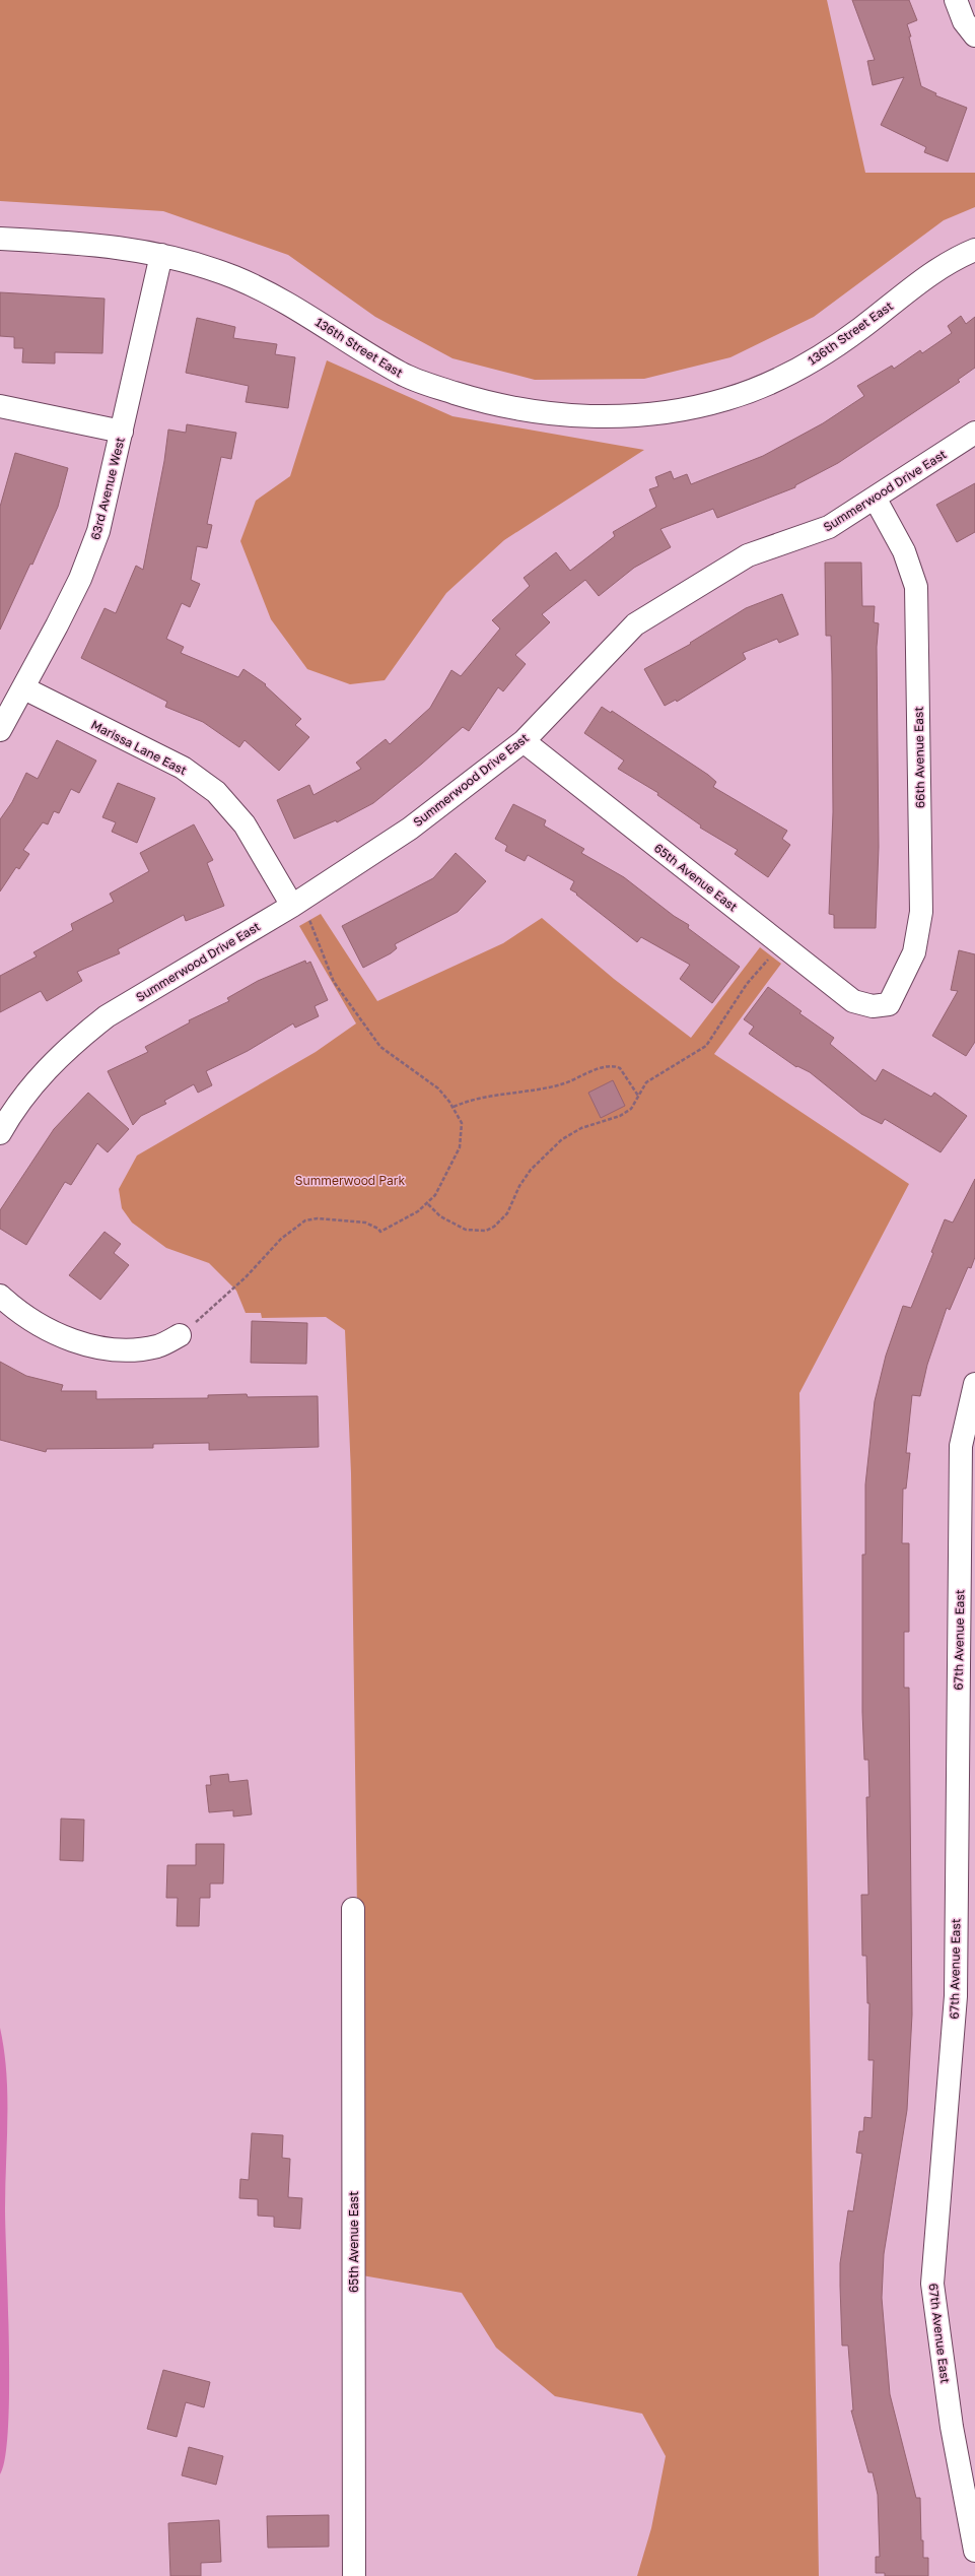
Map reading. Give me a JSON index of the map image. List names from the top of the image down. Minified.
{"streets":{"street":["136th Street East","63rd Avenue West","Summerwood Drive East","Marissa Lane East","66th Avenue East","65th Avenue East","67th Avenue East"]},"crossings":[["136th Street East","63rd Avenue West"],["63rd Avenue West","Marissa Lane East"],["Summerwood Drive East","Marissa Lane East"],["Summerwood Drive East","66th Avenue East"],["Summerwood Drive East","65th Avenue East"],["66th Avenue East","65th Avenue East"]],"parks":["Summerwood Park"]}
